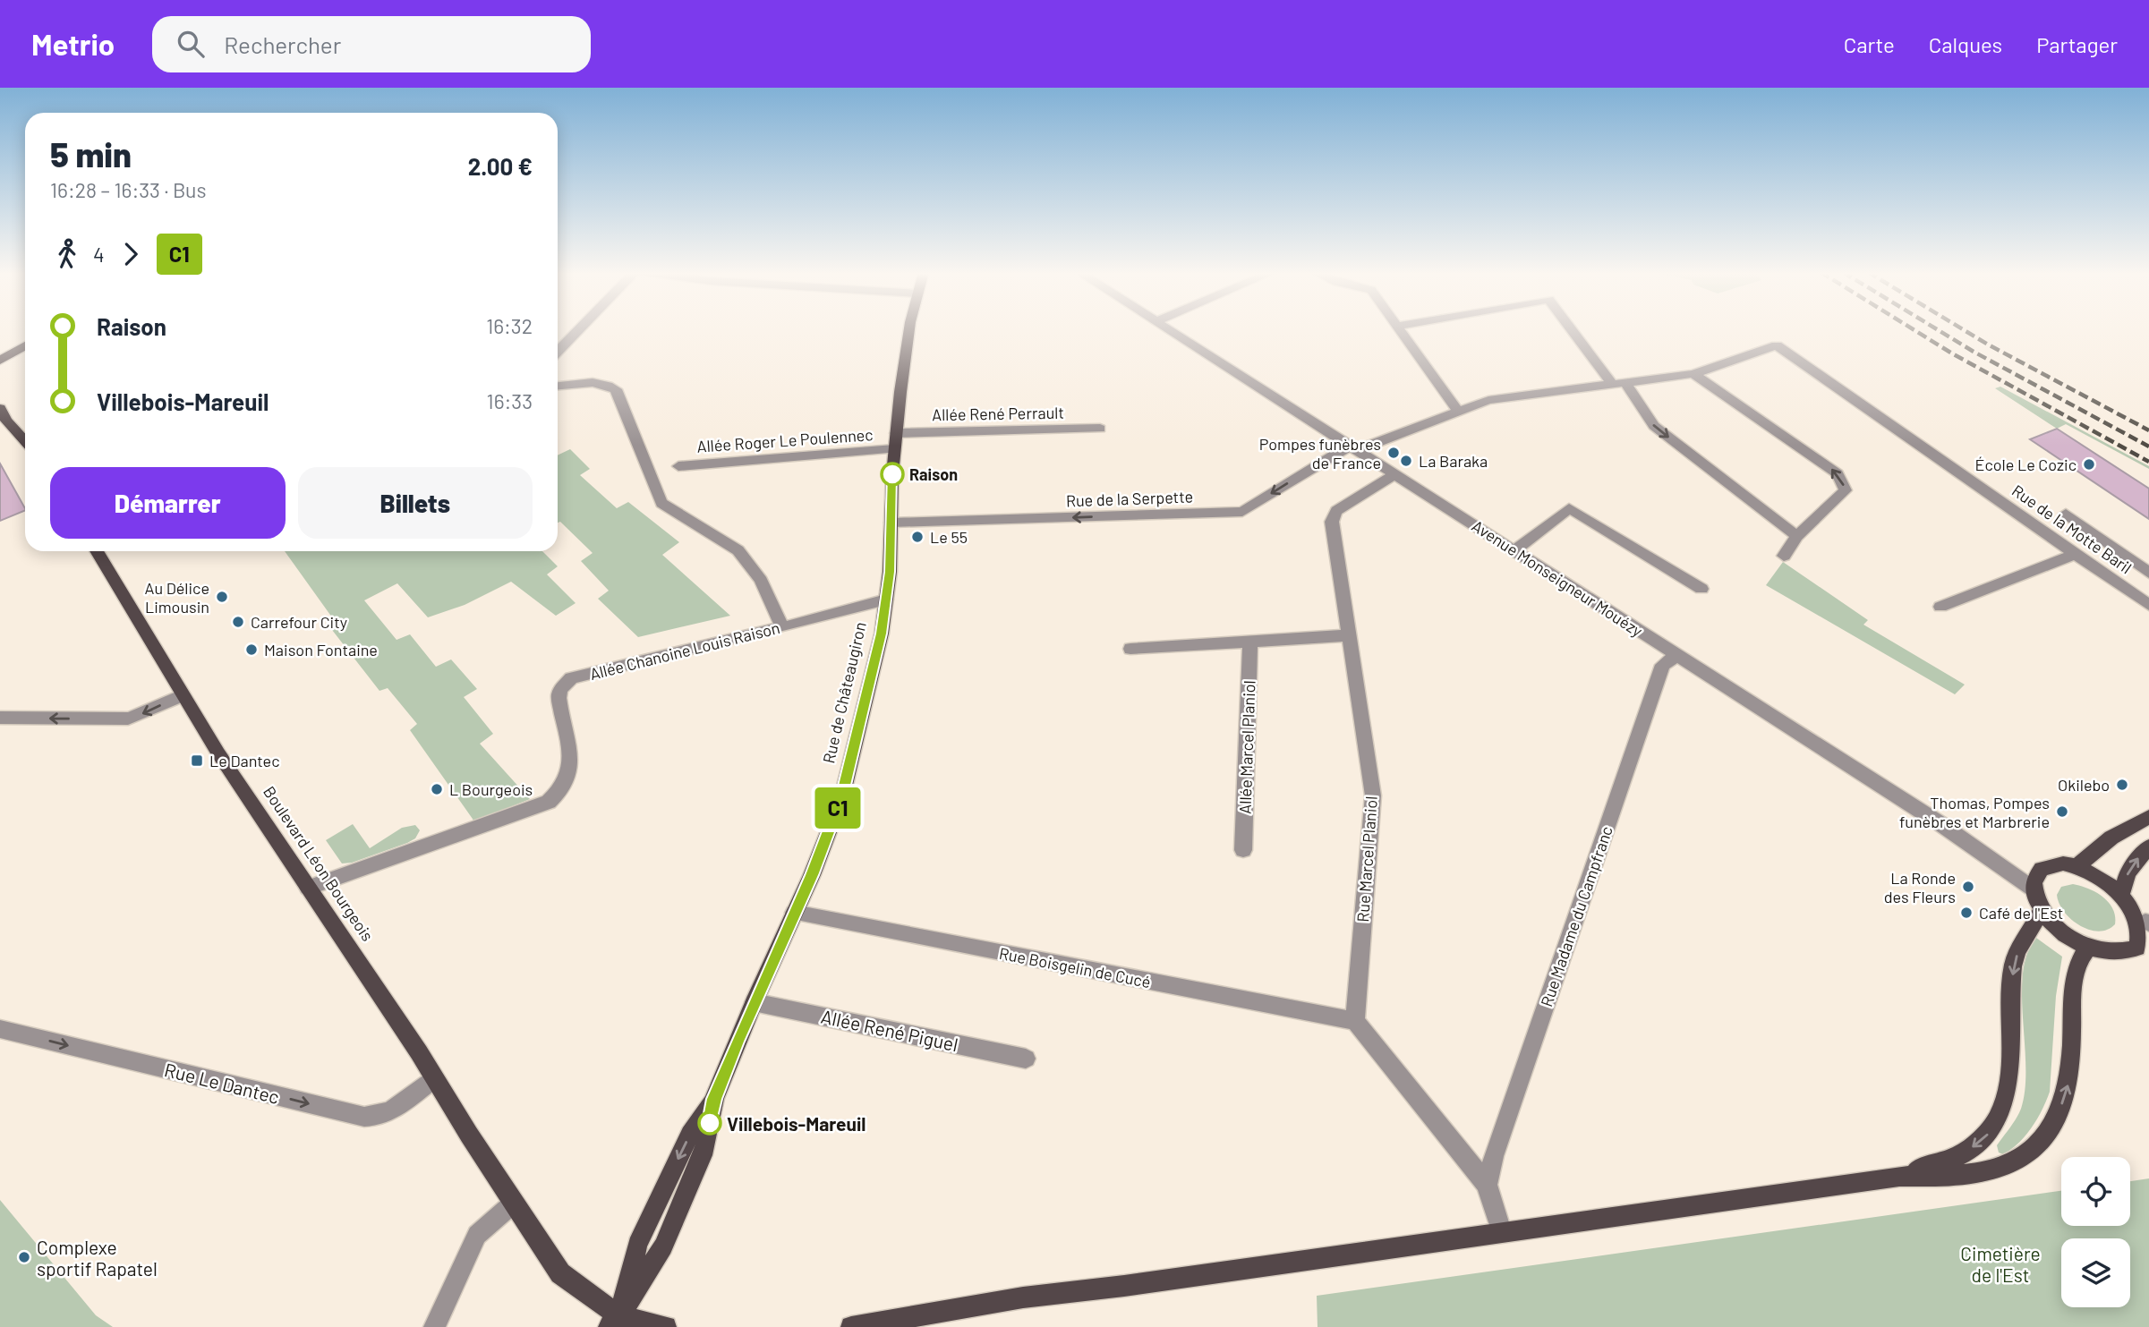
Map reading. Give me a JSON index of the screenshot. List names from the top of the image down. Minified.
{"streets":{"main road":["Rue de Châteaugiron","Boulevard Léon Bourgeois"],"street":["Allée René Perrault","Allée Roger Le Poulennec","Rue de la Serpette","Rue de la Motte Baril","Avenue Monseigneur Mouézy","Allée Chanoine Louis Raison","Allée Marcel Planiol","Rue Marcel Planiol","Rue Madame du Campfranc","Rue Boisgelin de Cucé","Allée René Piguel","Rue Le Dantec"]},"crossings":[["Allée René Perrault","Rue de Châteaugiron"],["Allée Roger Le Poulennec","Rue de Châteaugiron"],["Rue de la Serpette","Rue de la Motte Baril"],["Rue de la Serpette","Avenue Monseigneur Mouézy"],["Rue de la Serpette","Rue de Châteaugiron"],["Rue de la Motte Baril","Avenue Monseigneur Mouézy"],["Avenue Monseigneur Mouézy","Rue Marcel Planiol"],["Avenue Monseigneur Mouézy","Rue Madame du Campfranc"],["Allée Chanoine Louis Raison","Rue de Châteaugiron"],["Allée Chanoine Louis Raison","Boulevard Léon Bourgeois"],["Rue de Châteaugiron","Boulevard Léon Bourgeois"],["Rue de Châteaugiron","Rue Boisgelin de Cucé"],["Rue de Châteaugiron","Allée René Piguel"],["Rue Marcel Planiol","Rue Boisgelin de Cucé"],["Boulevard Léon Bourgeois","Rue Le Dantec"]],"one_way":["Rue Le Dantec"],"parks":["Cimetière de l'Est"],"places":{"other":["Pompes funèbres de France","La Baraka","École Le Cozic","Raison","Le 55","Au Délice Limousin","Carrefour City","Maison Fontaine","Okilebo","L Bourgeois","Thomas, Pompes funèbres et Marbrerie","La Ronde des Fleurs","Café de l'Est","Villebois-Mareuil","Complexe sportif Rapatel"],"transit":["Le Dantec"]},"lines":["bus line C1"],"page":{"header":"Metrio","search":"Rechercher","nav":["Carte","Calques","Partager"],"on_map":"C1","heading":["5 min","16:28 – 16:33 · Bus","2.00 €"],"legs":["4","C1"],"list":[{"name":"Raison","value":"16:32"},{"name":"Villebois-Mareuil","value":"16:33"}],"buttons":["Démarrer","Billets"]}}
